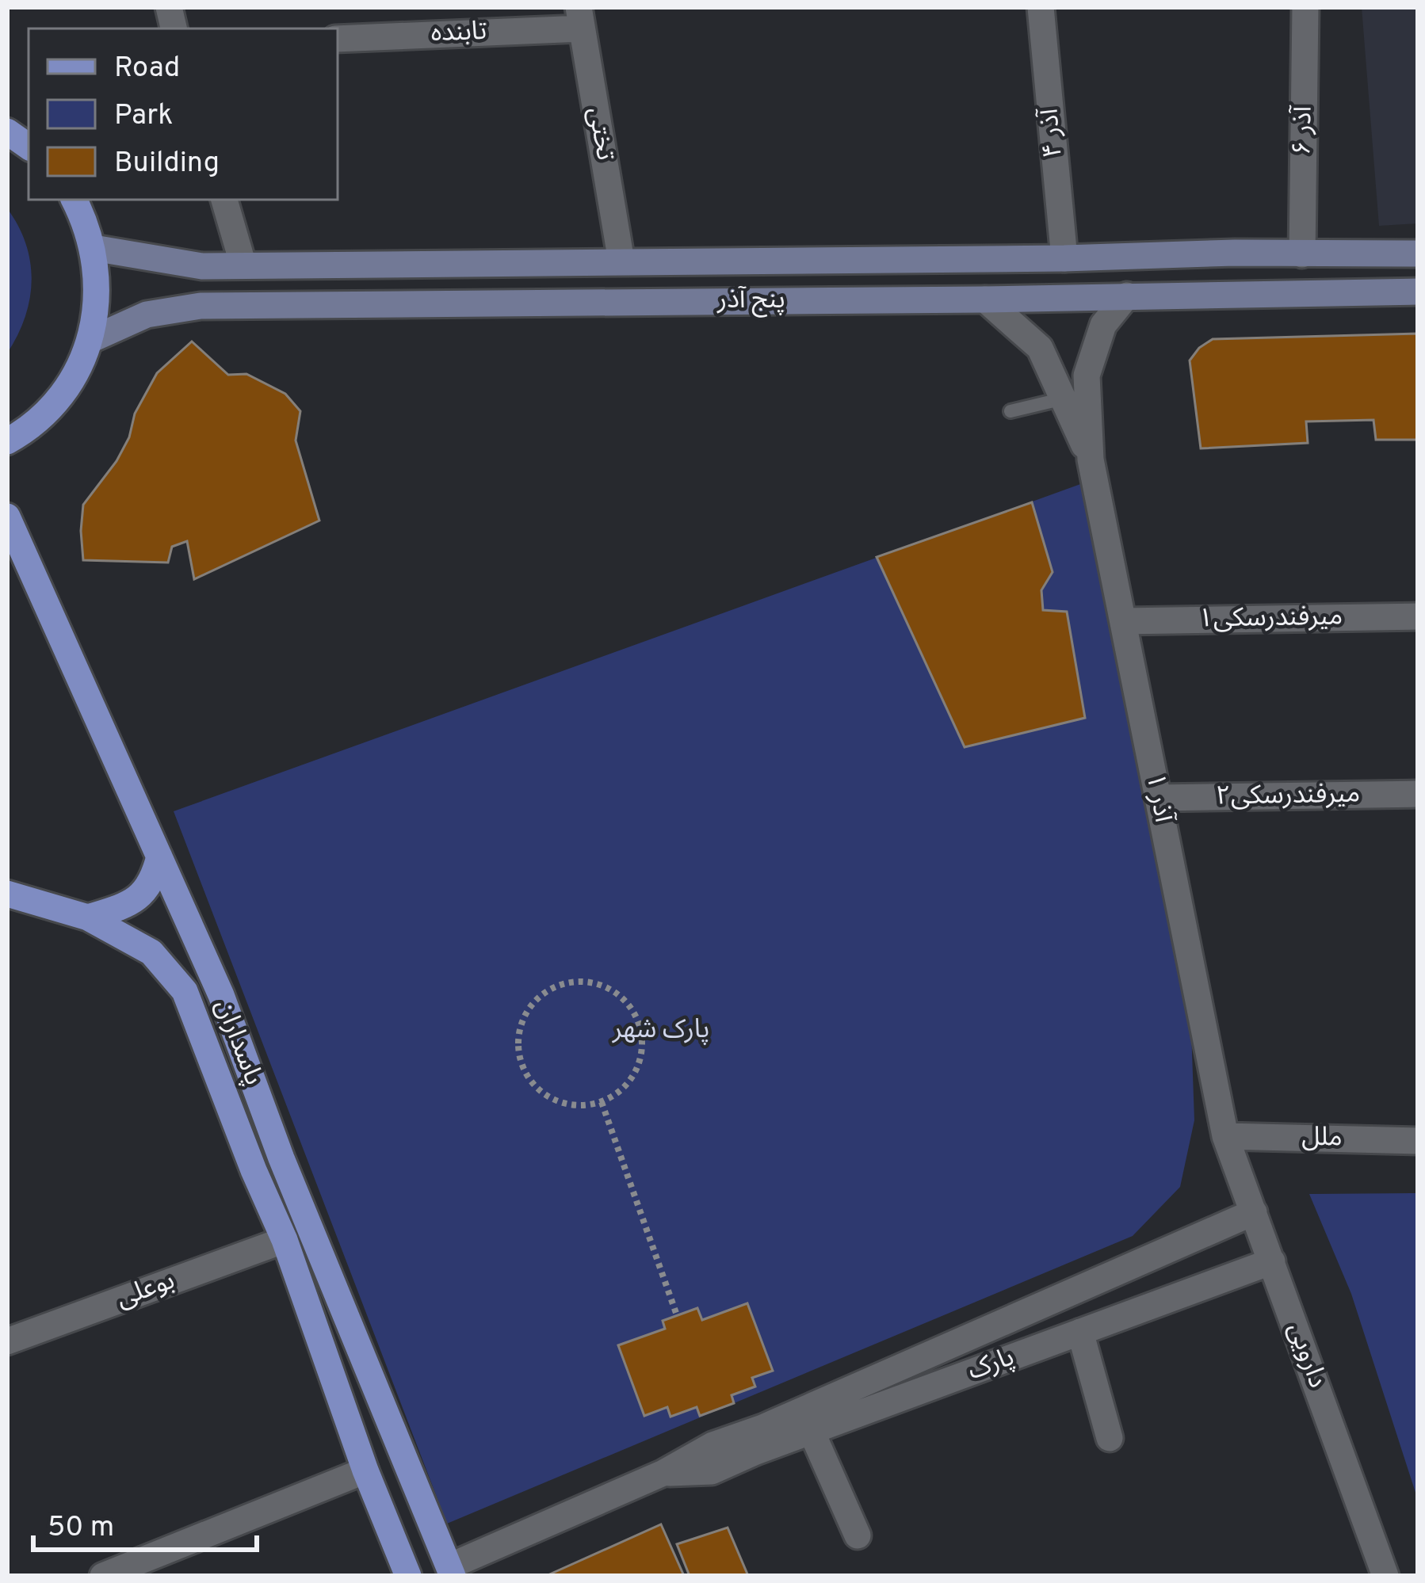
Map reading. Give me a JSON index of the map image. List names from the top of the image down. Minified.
{"streets":{"main road":["پنج آذر","پاسداران"],"street":["تابنده","آذر ۶","آذر ۴","تختی","میرفندرسکی۱","میرفندرسکی۲","۱ آذر","ملل","بوعلی","دارویی","پارک"]},"crossings":[["تابنده","تختی"],["آذر ۶","پنج آذر"],["آذر ۴","پنج آذر"],["تختی","پنج آذر"],["میرفندرسکی۱","۱ آذر"],["میرفندرسکی۲","۱ آذر"],["۱ آذر","ملل"],["۱ آذر","دارویی"],["پاسداران","بوعلی"],["ملل","دارویی"],["دارویی","پارک"]],"parks":["پارک شهر"],"legend":["Road","Park","Building"],"scale_bar":"50 m"}
